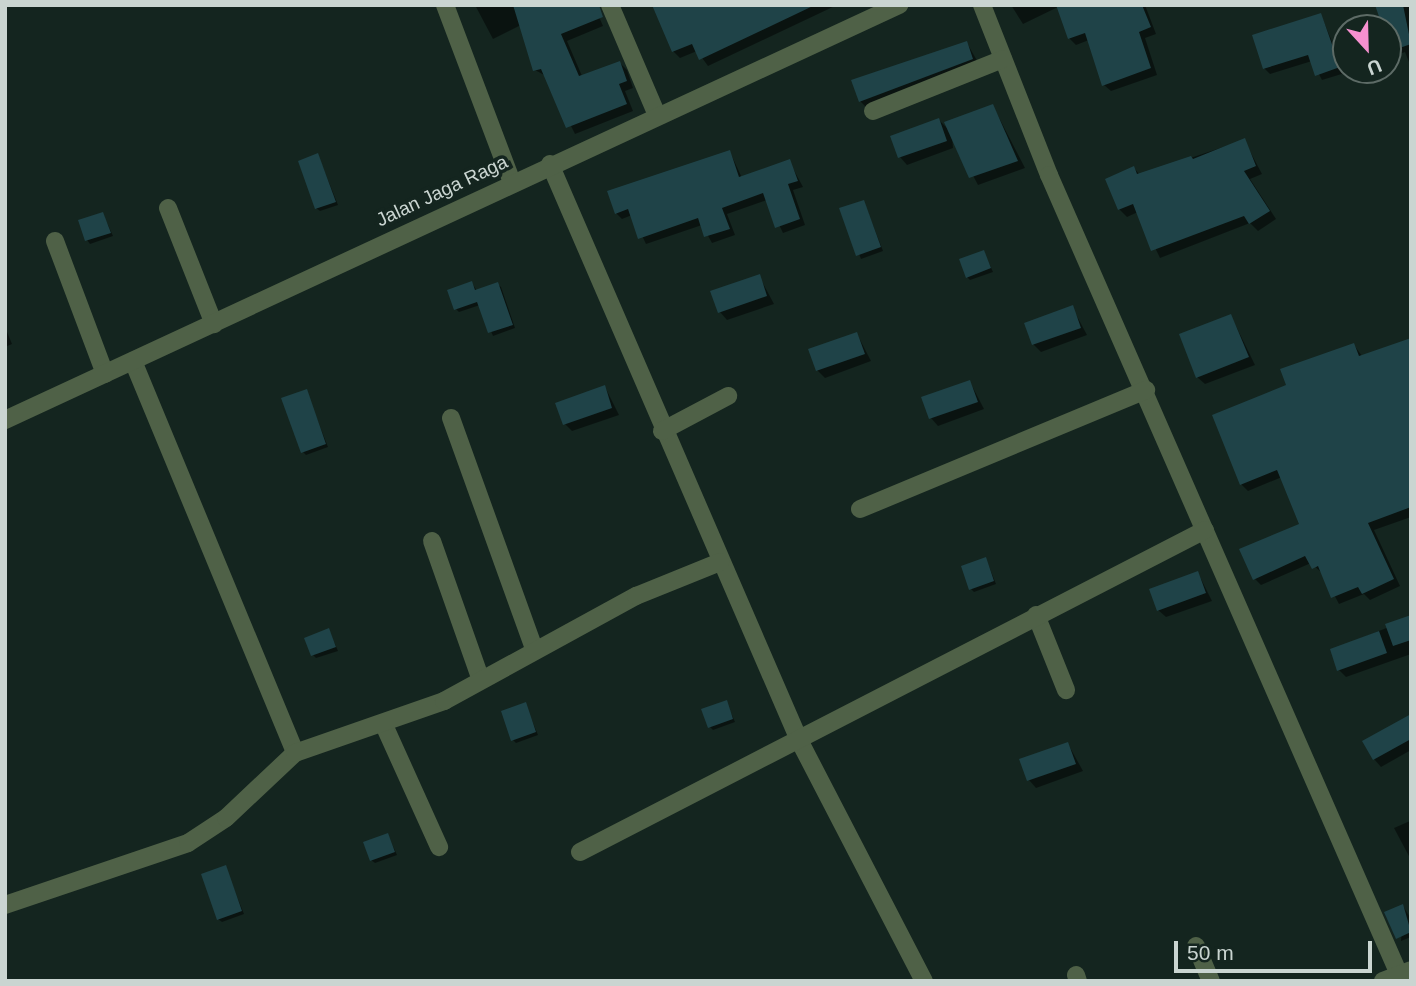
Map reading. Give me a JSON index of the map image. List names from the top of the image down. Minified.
{"streets":{"street":["Jalan Jaga Raga"]},"scale_bar":"50 m","north":"bottom"}
